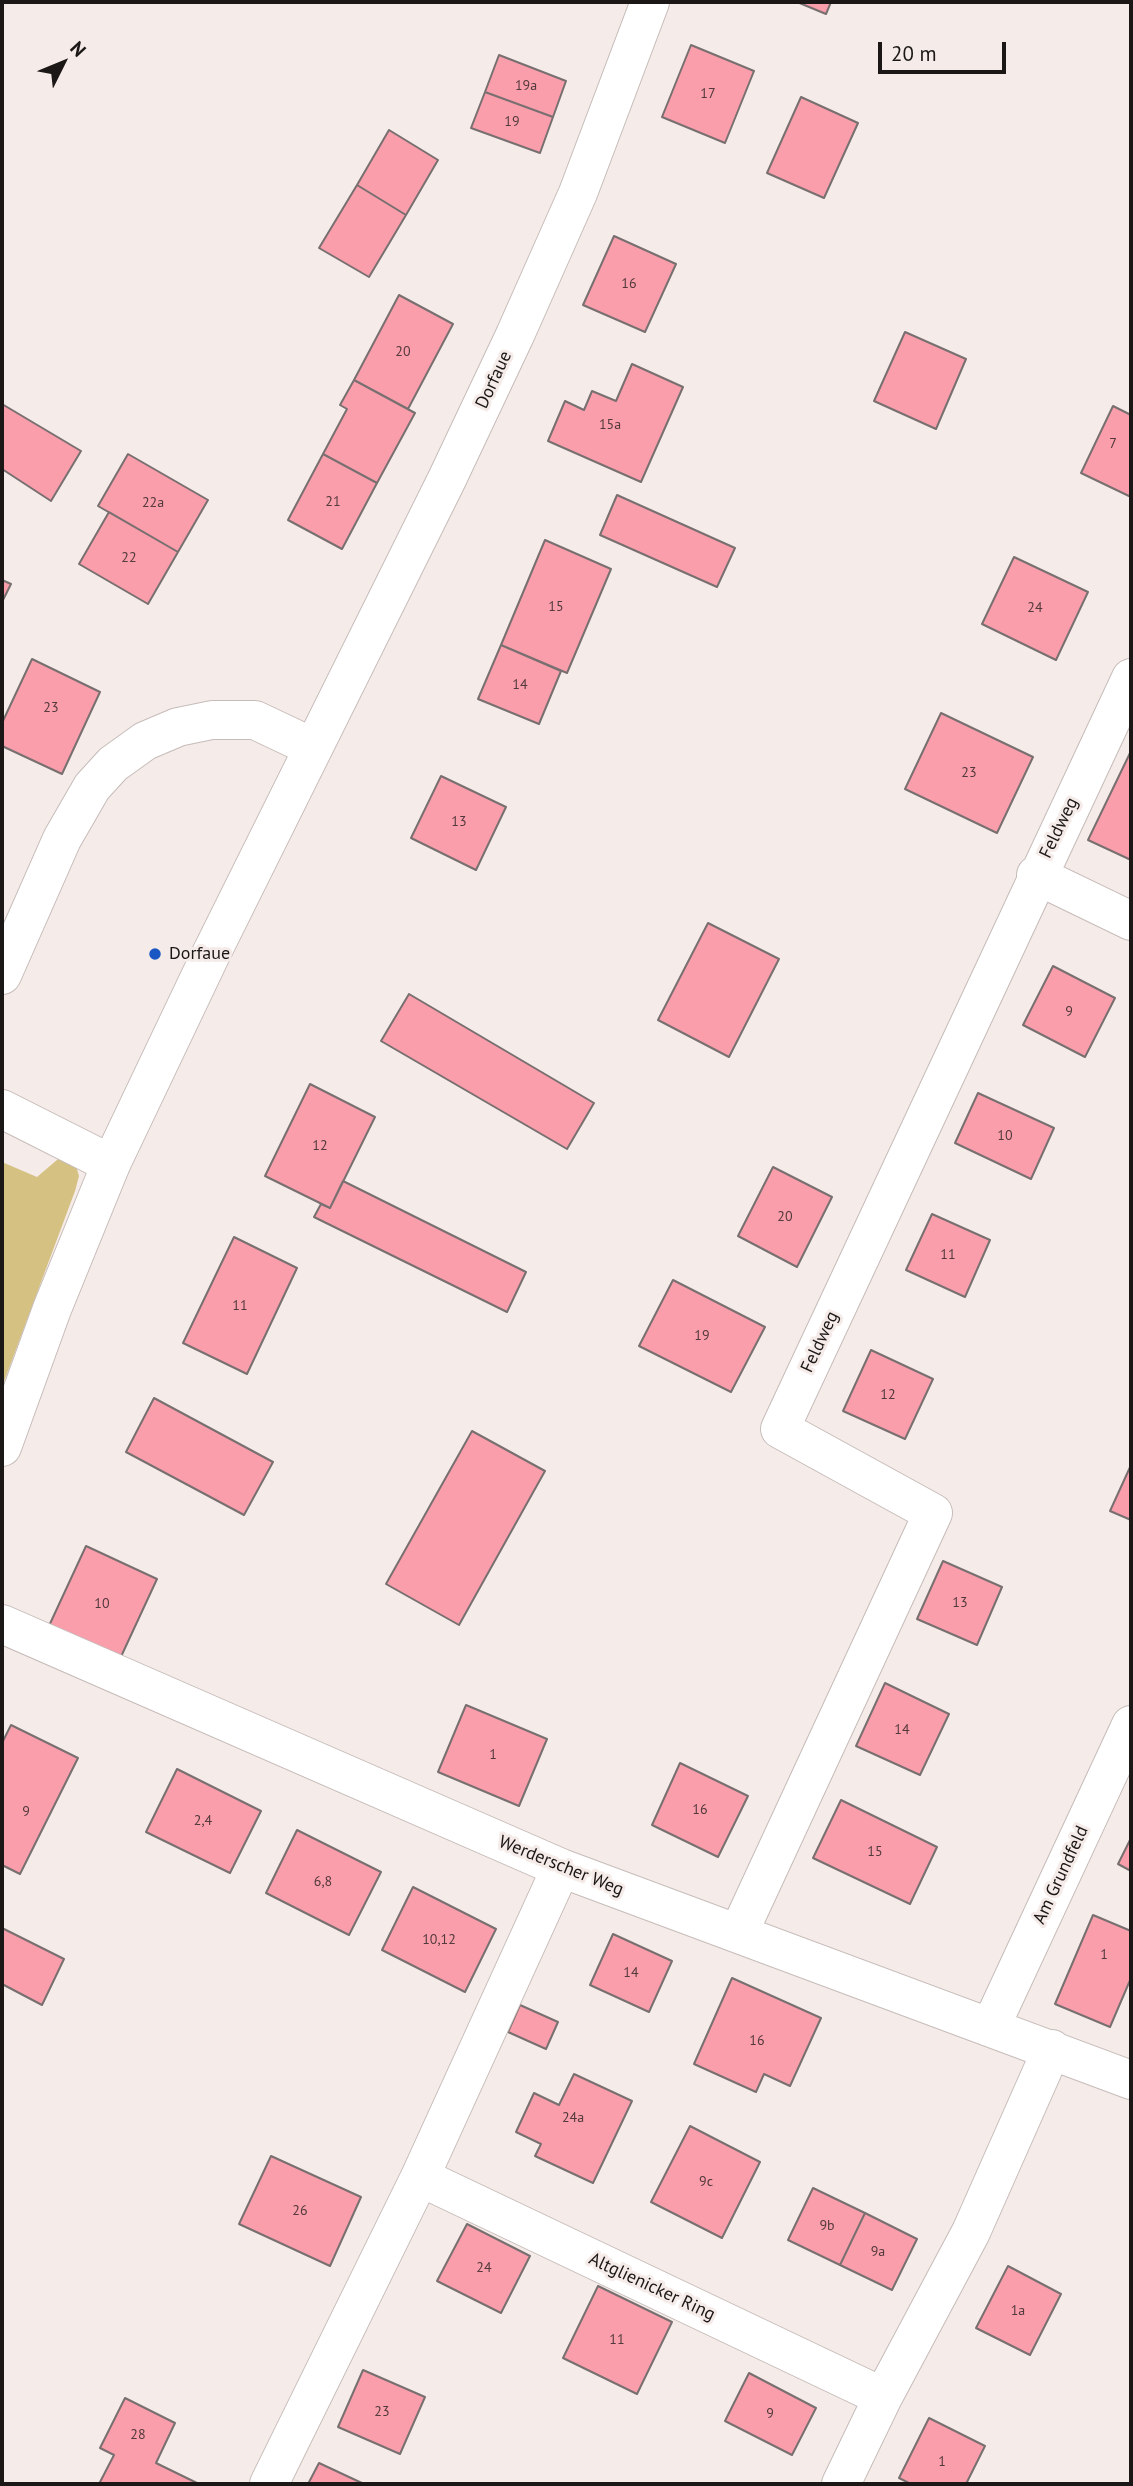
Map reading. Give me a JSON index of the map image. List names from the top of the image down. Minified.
{"streets":{"street":["Dorfaue","Feldweg","Werderscher Weg","Am Grundfeld","Altglienicker Ring"]},"crossings":[["Feldweg","Werderscher Weg"],["Werderscher Weg","Am Grundfeld"]],"places":["Dorfaue"],"house_numbers":["19a","17","19","16","20","15a","7","21","22a","22","15","24","14","23","23","13","9","10","12","20","11","11","19","12","13","10","14","1","16","9","2,4","15","6,8","10,12","1","14","16","24a","9c","26","9b","9a","24","1a","11","23","9","28","1"],"scale_bar":"20 m","north":"top right"}
